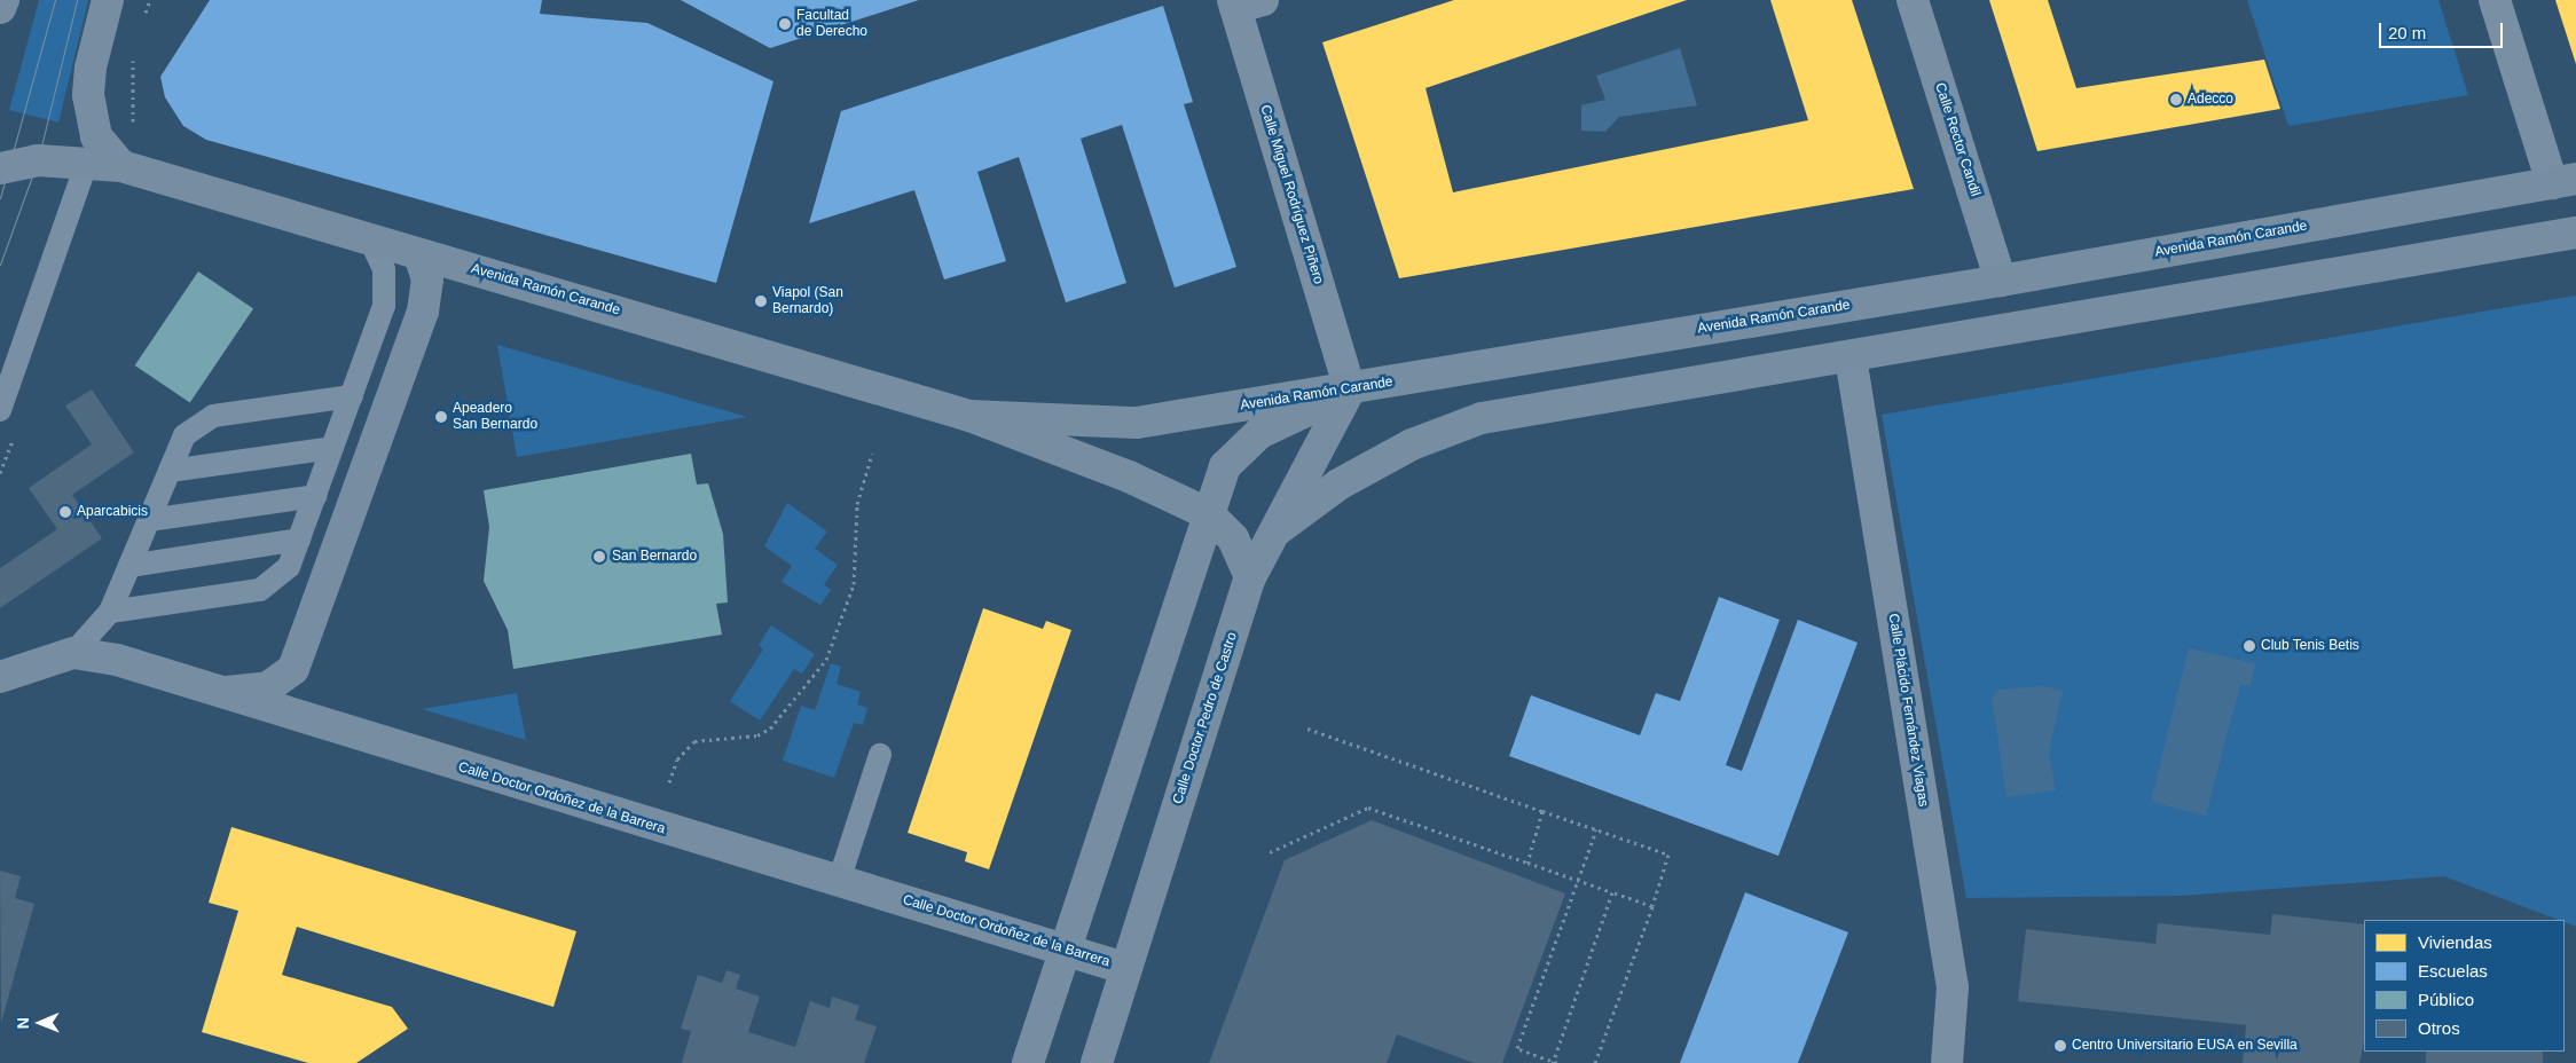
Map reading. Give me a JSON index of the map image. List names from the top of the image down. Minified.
{"streets":{"main road":["Avenida Ramón Carande","Calle Doctor Pedro de Castro","Calle Doctor Ordoñez de la Barrera"],"street":["Calle Rector Candil","Calle Miguel Rodríguez Piñero","Calle Plácido Fernández Viagas"]},"crossings":[["Calle Rector Candil","Avenida Ramón Carande"],["Calle Miguel Rodríguez Piñero","Avenida Ramón Carande"],["Calle Miguel Rodríguez Piñero","Calle Doctor Pedro de Castro"],["Avenida Ramón Carande","Calle Doctor Pedro de Castro"],["Calle Doctor Pedro de Castro","Calle Doctor Ordoñez de la Barrera"]],"places":["Facultad de Derecho","Adecco","Viapol (San Bernardo)","Apeadero San Bernardo","Aparcabicis","San Bernardo","Club Tenis Betis","Centro Universitario EUSA en Sevilla"],"legend":["Viviendas","Escuelas","Público","Otros"],"scale_bar":"20 m","north":"left"}
